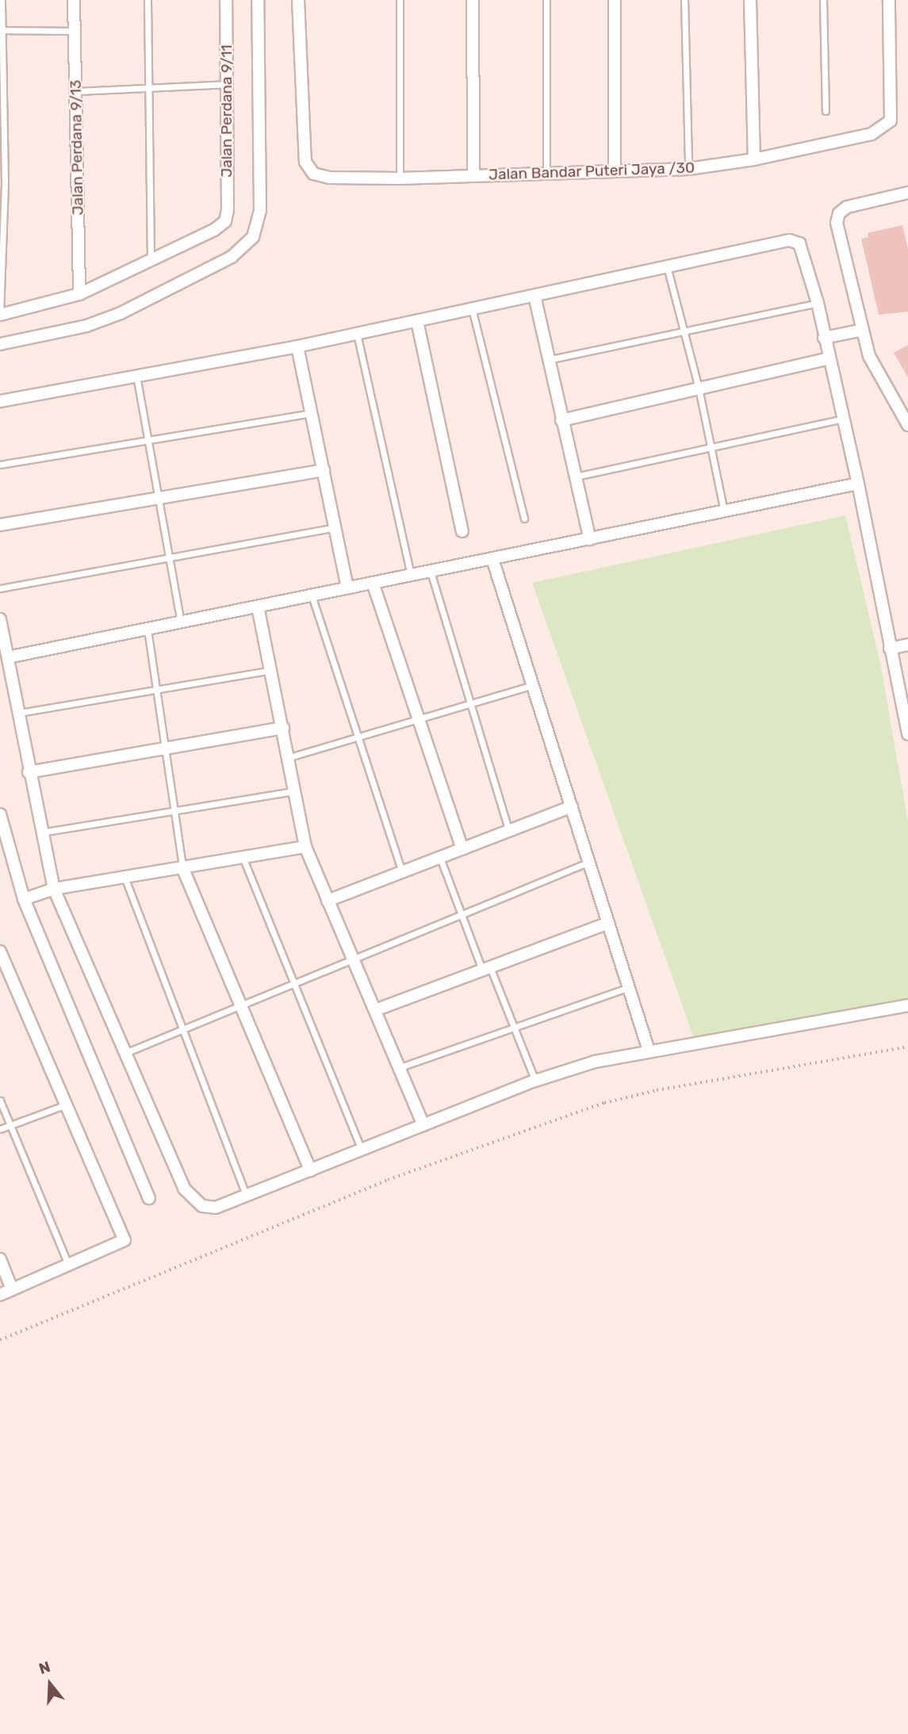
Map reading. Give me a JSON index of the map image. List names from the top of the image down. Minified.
{"streets":{"street":["Jalan Perdana 9/11","Jalan Perdana 9/13","Jalan Bandar Puteri Jaya /30"]},"north":"top"}
